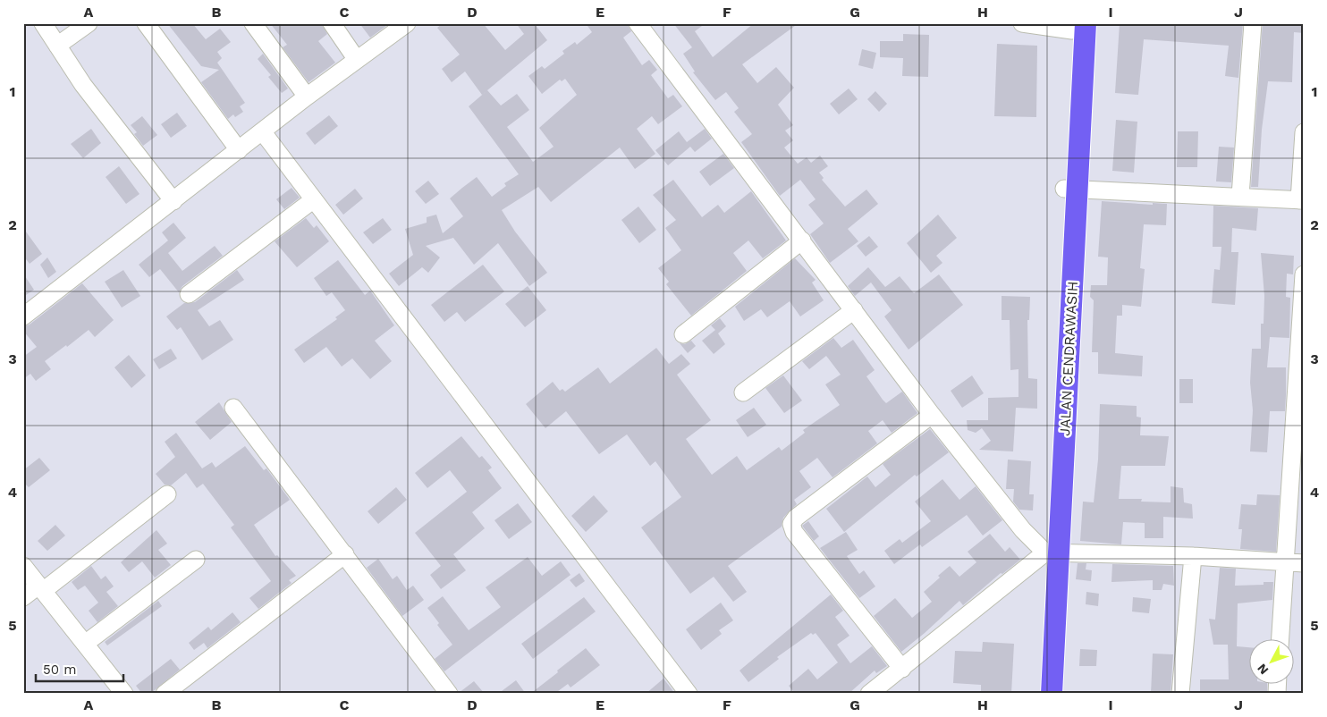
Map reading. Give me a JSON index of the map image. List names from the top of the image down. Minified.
{"streets":{"main road":["JALAN CENDRAWASIH"]},"scale_bar":"50 m","north":"bottom left","grid":{"columns":["A","B","C","D","E","F","G","H","I","J"],"rows":["1","2","3","4","5"]}}
